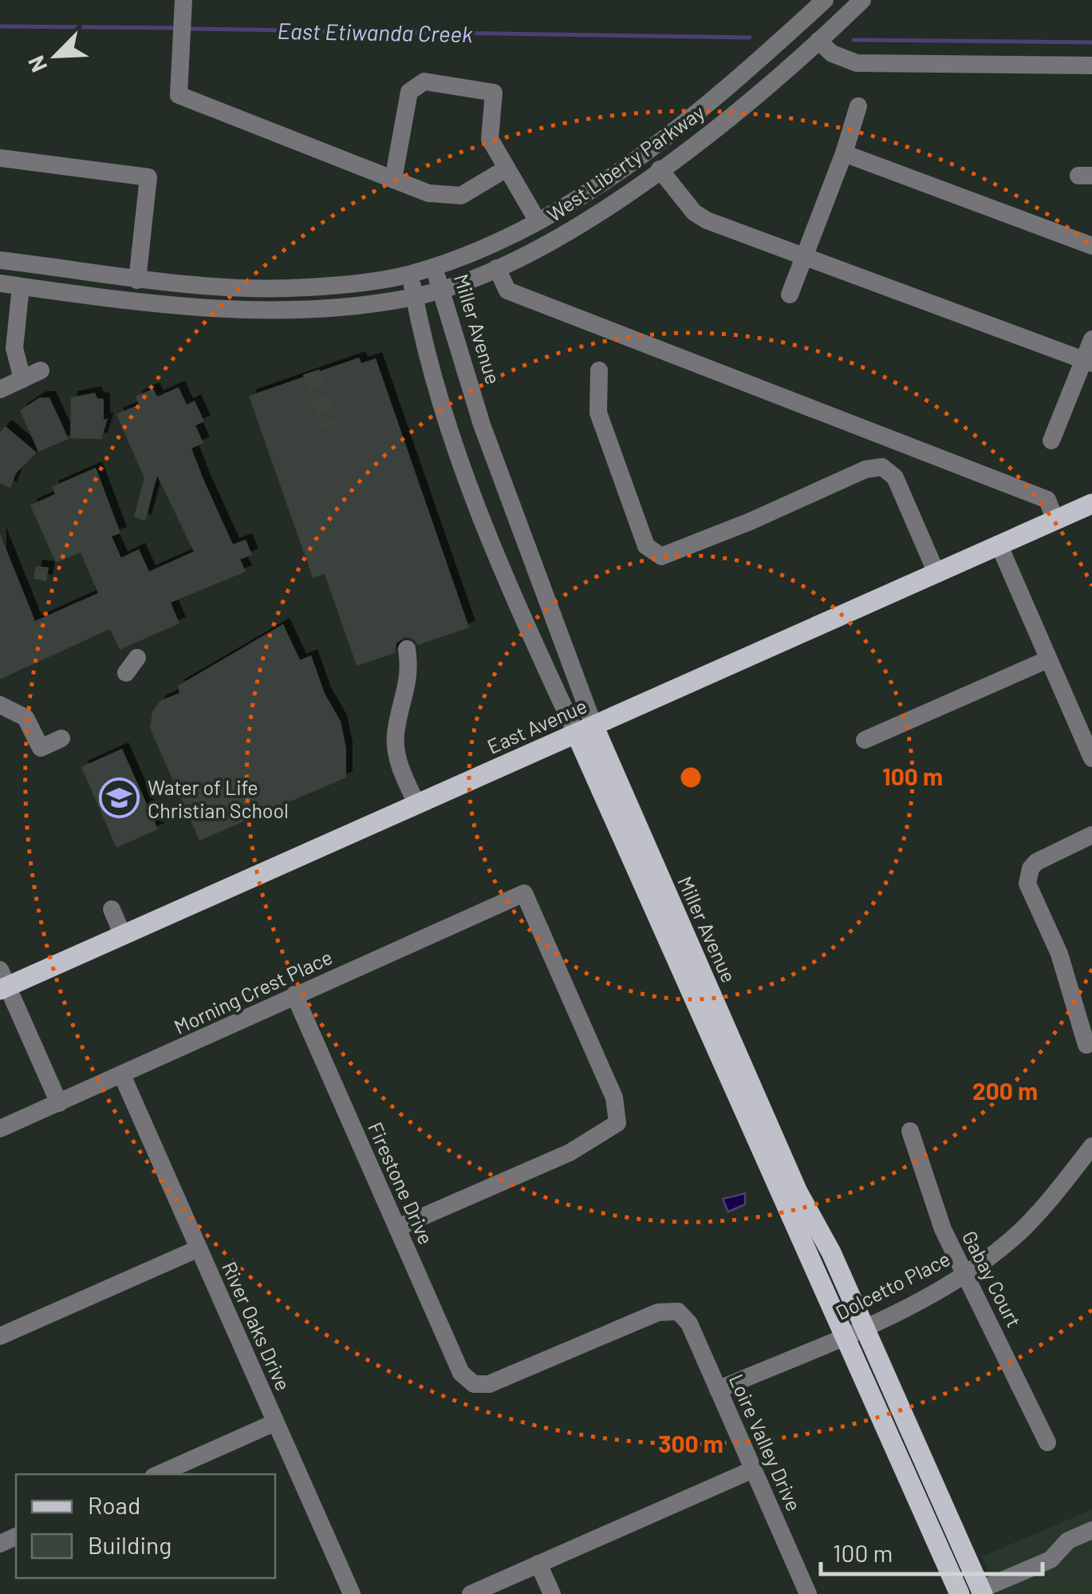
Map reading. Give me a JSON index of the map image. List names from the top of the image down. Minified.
{"streets":{"main road":["Miller Avenue","East Avenue"],"street":["West Liberty Parkway","Morning Crest Place","Firestone Drive","Gabay Court","Dolcetto Place","River Oaks Drive","Loire Valley Drive"]},"crossings":[["West Liberty Parkway","Miller Avenue"],["Miller Avenue","East Avenue"],["Miller Avenue","Dolcetto Place"],["Morning Crest Place","Firestone Drive"],["Morning Crest Place","River Oaks Drive"],["Firestone Drive","Loire Valley Drive"],["Gabay Court","Dolcetto Place"],["Dolcetto Place","Loire Valley Drive"]],"water":["East Etiwanda Creek"],"places":{"school or university":["Water of Life Christian School"]},"legend":["Road","Building"],"scale_bar":"100 m","north":"bottom left","rings":["100 m","200 m","300 m"]}
